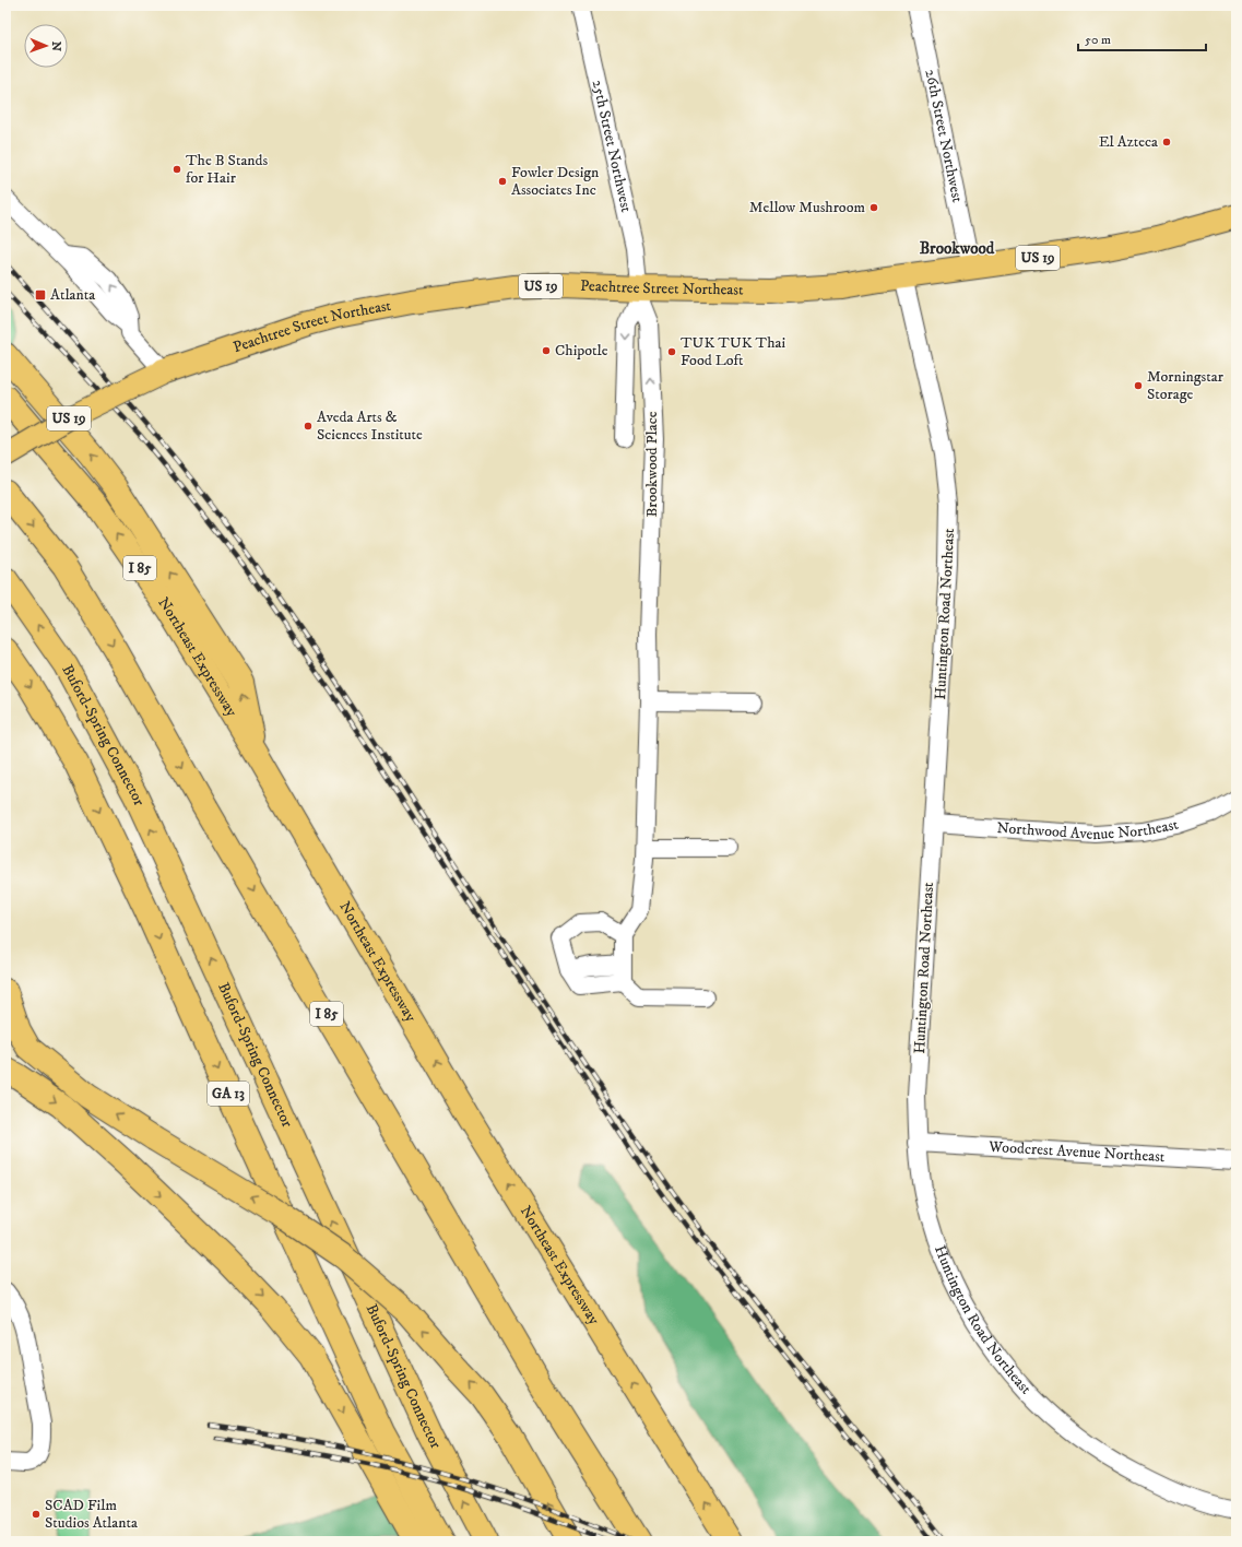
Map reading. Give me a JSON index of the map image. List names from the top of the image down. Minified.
{"streets":{"highway":["US 19","Peachtree Street Northeast","I 85","Northeast Expressway","Buford-Spring Connector","GA 13"],"street":["26th Street Northwest","25th Street Northwest","Brookwood Place","Huntington Road Northeast","Northwood Avenue Northeast","Woodcrest Avenue Northeast"]},"crossings":[["26th Street Northwest","Peachtree Street Northeast"],["25th Street Northwest","Peachtree Street Northeast"],["25th Street Northwest","Brookwood Place"],["Peachtree Street Northeast","Brookwood Place"],["Peachtree Street Northeast","Huntington Road Northeast"],["Huntington Road Northeast","Northwood Avenue Northeast"],["Huntington Road Northeast","Woodcrest Avenue Northeast"]],"districts":["Brookwood"],"places":{"other":["El Azteca","The B Stands for Hair","Fowler Design Associates Inc","Mellow Mushroom","Chipotle","TUK TUK Thai Food Loft","Morningstar Storage","Aveda Arts & Sciences Institute","SCAD Film Studios Atlanta"],"transit":["Atlanta"]},"scale_bar":"50 m","north":"right"}
